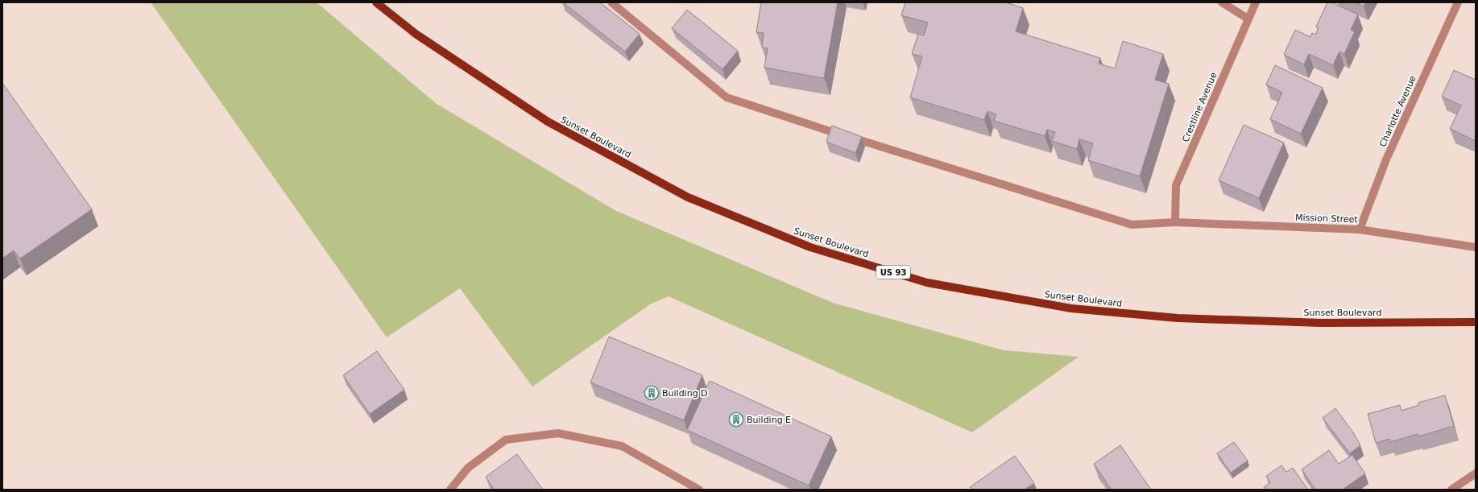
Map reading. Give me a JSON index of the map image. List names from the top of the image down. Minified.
{"streets":{"main road":["Sunset Boulevard","US 93"],"street":["Crestline Avenue","Charlotte Avenue","Mission Street"]},"crossings":[["Crestline Avenue","Mission Street"],["Charlotte Avenue","Mission Street"]],"places":{"building":["Building D","Building E"]}}
